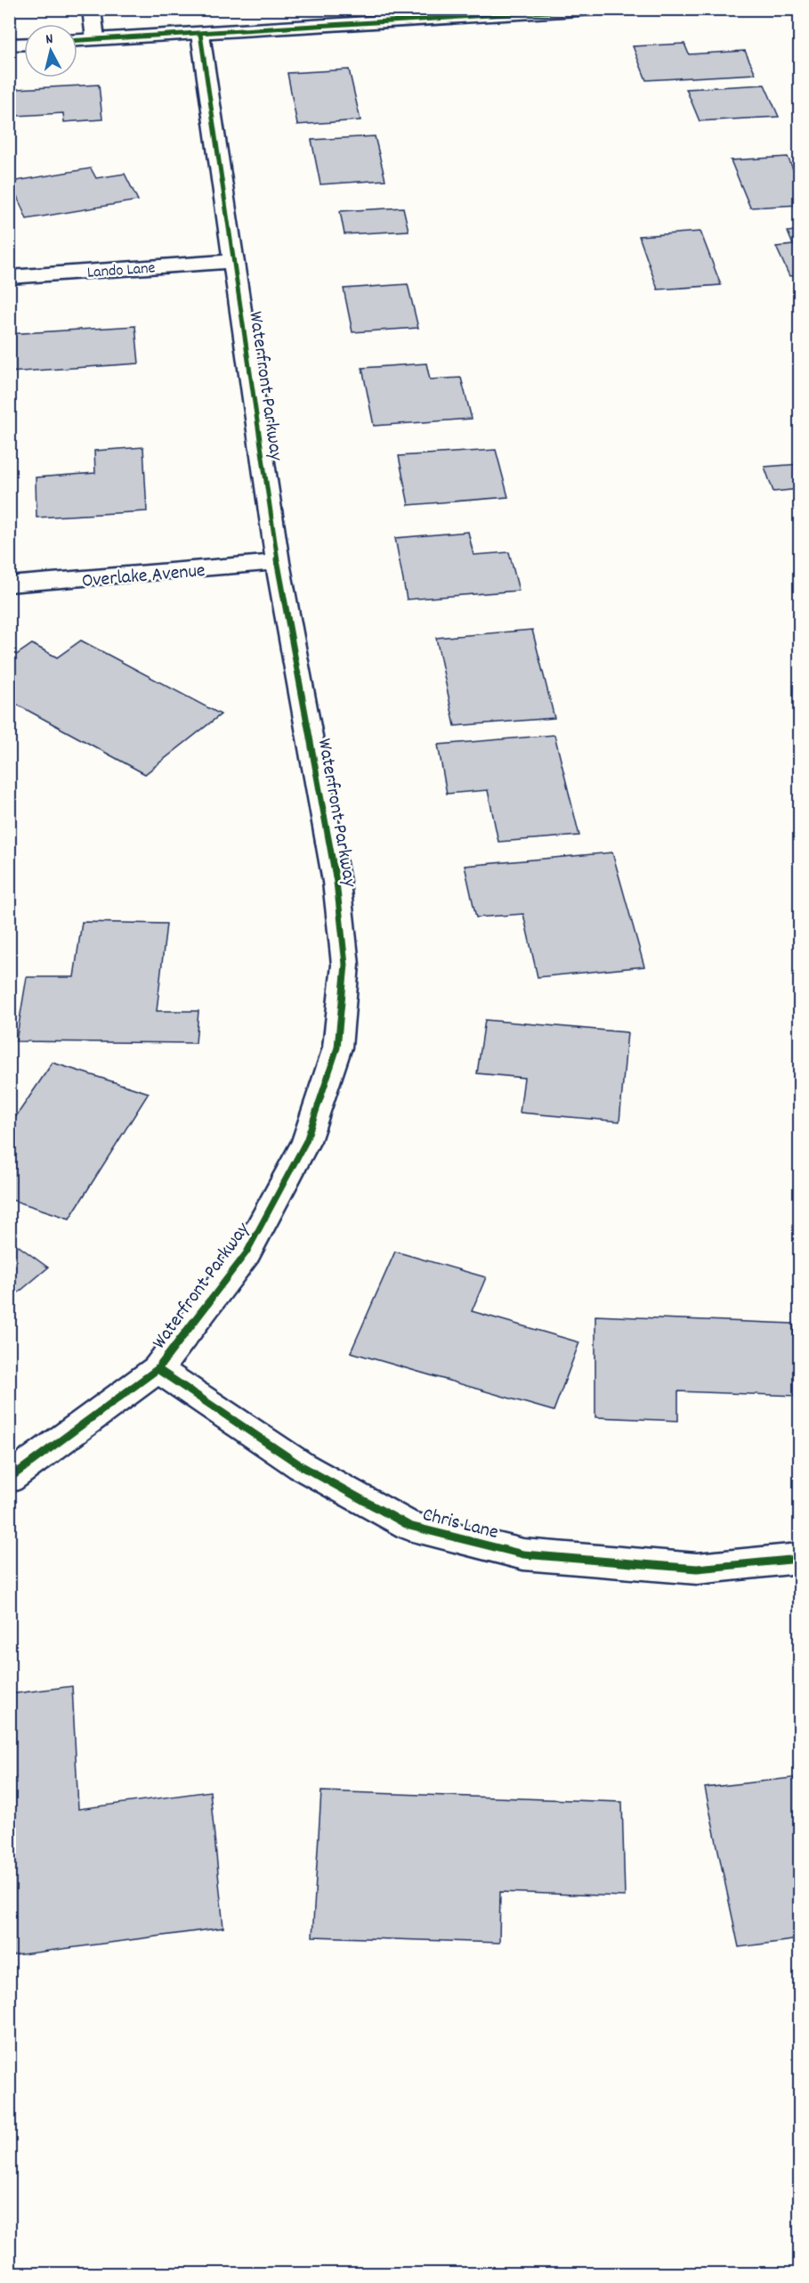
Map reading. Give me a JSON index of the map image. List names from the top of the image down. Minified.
{"streets":{"street":["Lando Lane","Waterfront Parkway","Overlake Avenue","Chris Lane"]},"crossings":[["Lando Lane","Waterfront Parkway"],["Waterfront Parkway","Overlake Avenue"],["Waterfront Parkway","Chris Lane"]],"north":"top"}
